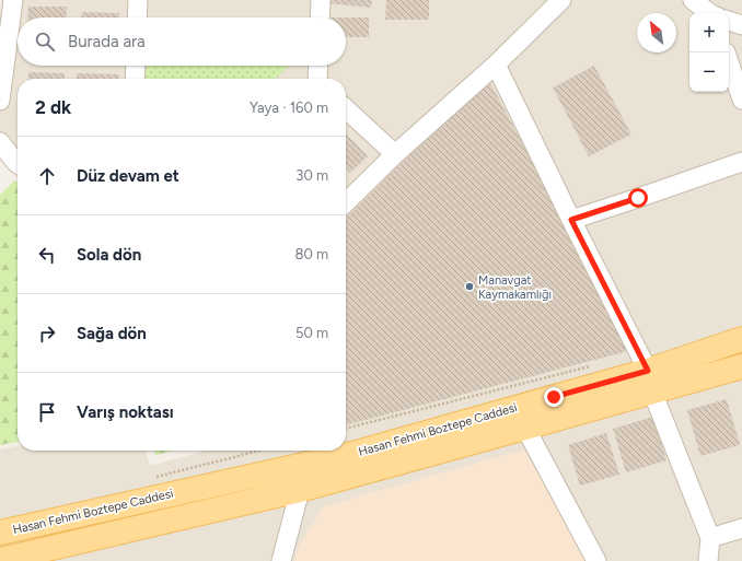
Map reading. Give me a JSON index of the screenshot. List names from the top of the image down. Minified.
{"streets":{"main road":["Hasan Fehmi Boztepe Caddesi"]},"places":["Manavgat Kaymakamlığı"],"north":"top left","page":{"map_buttons":["+","−"],"search":"Burada ara","heading":["2 dk","Yaya · 160 m"],"list":[["Düz devam et","30 m"],["Sola dön","80 m"],["Sağa dön","50 m"],"Varış noktası"]}}
